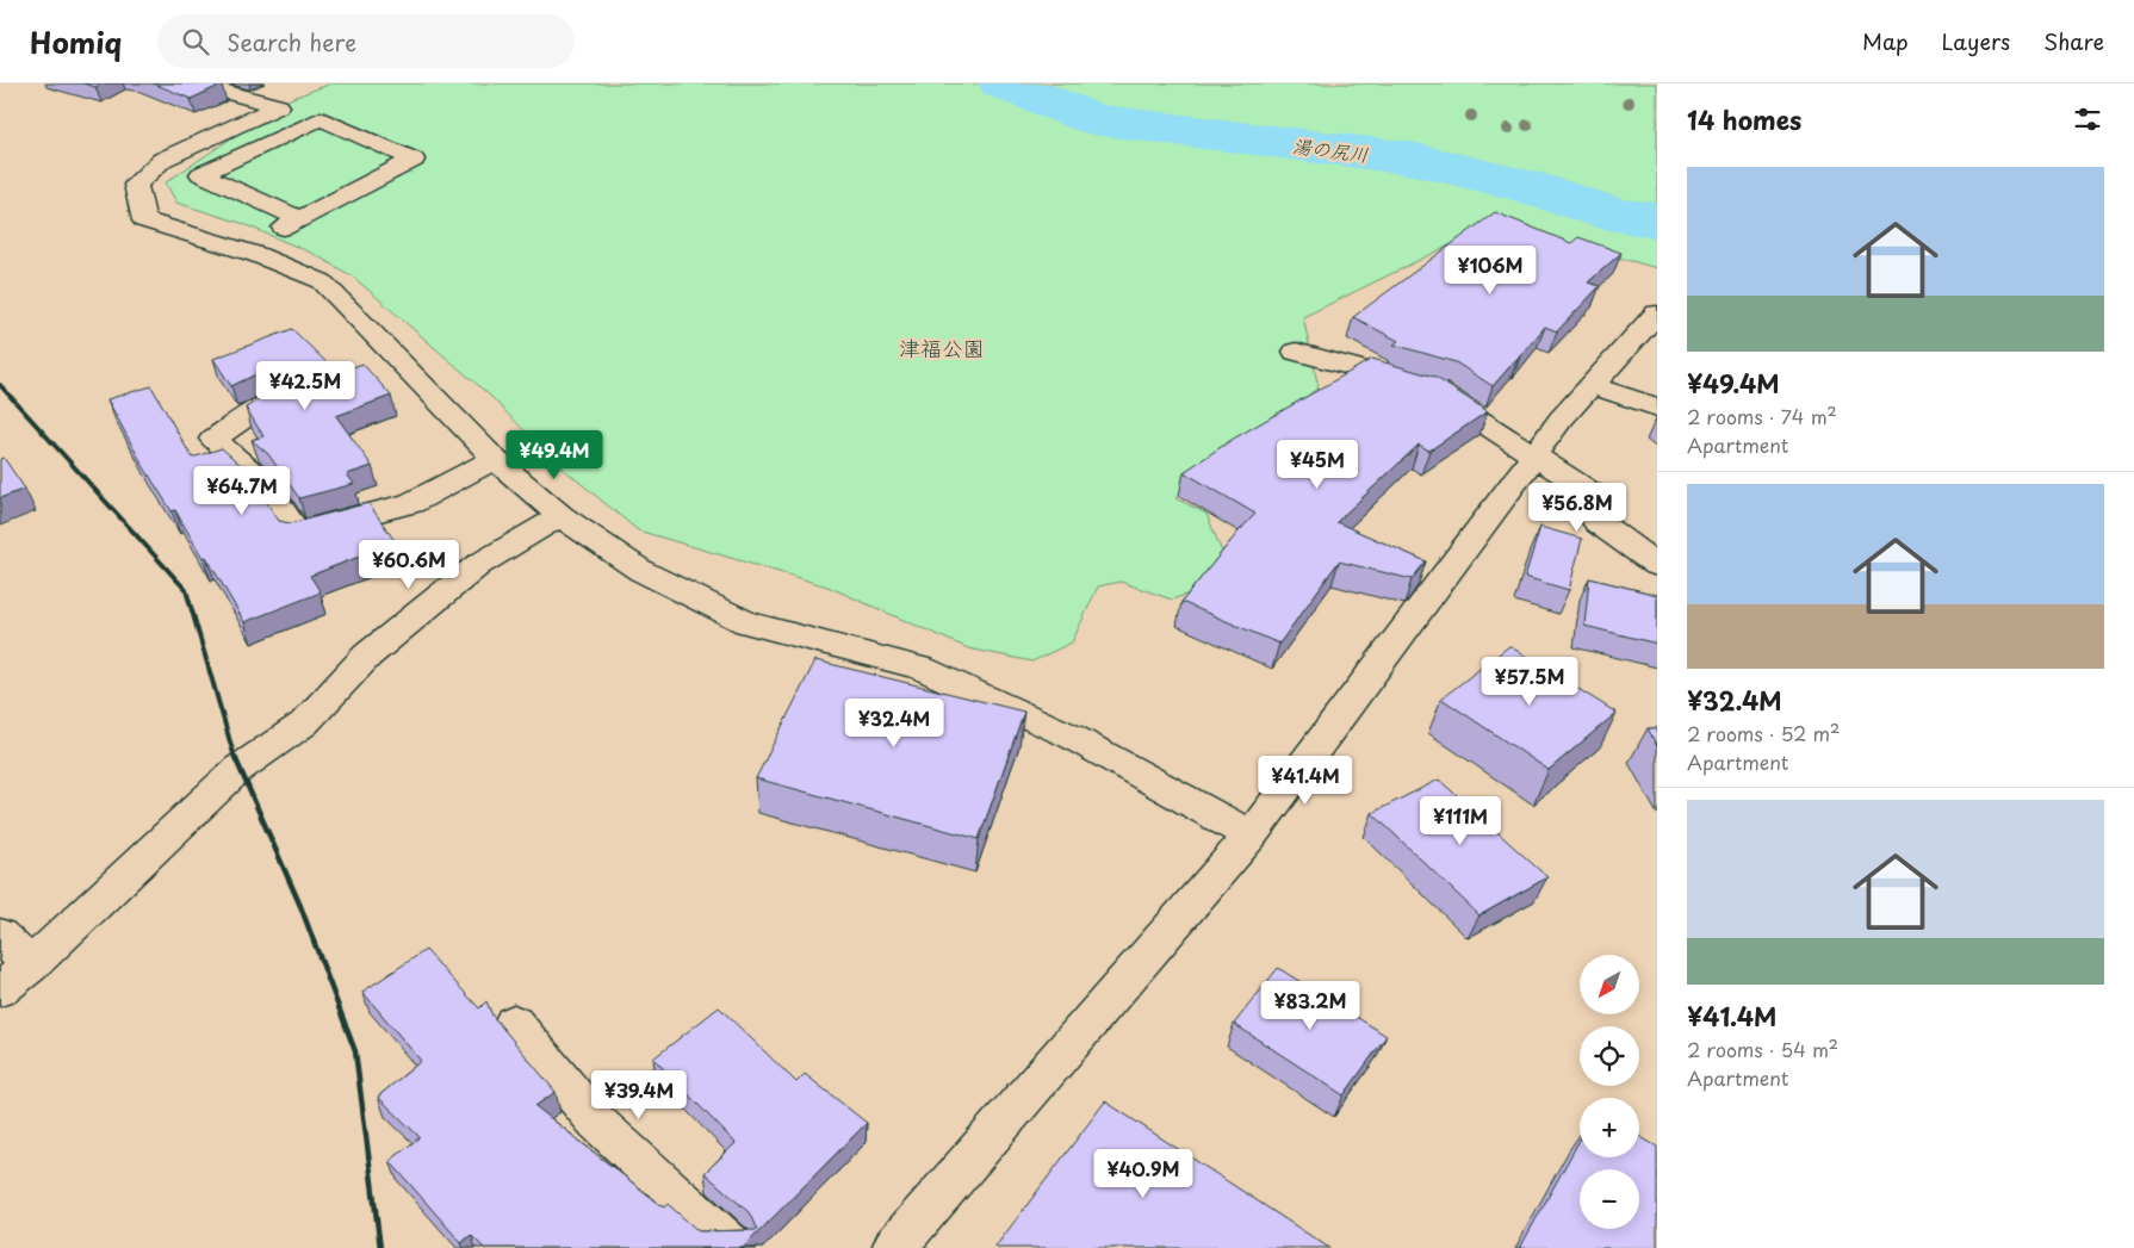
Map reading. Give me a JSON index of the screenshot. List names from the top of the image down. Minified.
{"water":["湯の尻川"],"parks":["津福公園"],"north":"bottom left","page":{"header":"Homiq","search":"Search here","nav":["Map","Layers","Share"],"heading":"14 homes","list":[{"name":"¥49.4M","note":"2 rooms · 74 m² · Apartment"},{"name":"¥32.4M","note":"2 rooms · 52 m² · Apartment"},{"name":"¥41.4M","note":"2 rooms · 54 m² · Apartment"}],"price":["¥106M","¥42.5M","¥49.4M","¥45M","¥64.7M","¥56.8M","¥60.6M","¥57.5M","¥32.4M","¥41.4M","¥111M","¥83.2M","¥39.4M","¥40.9M"],"map_buttons":["+","−"]}}
